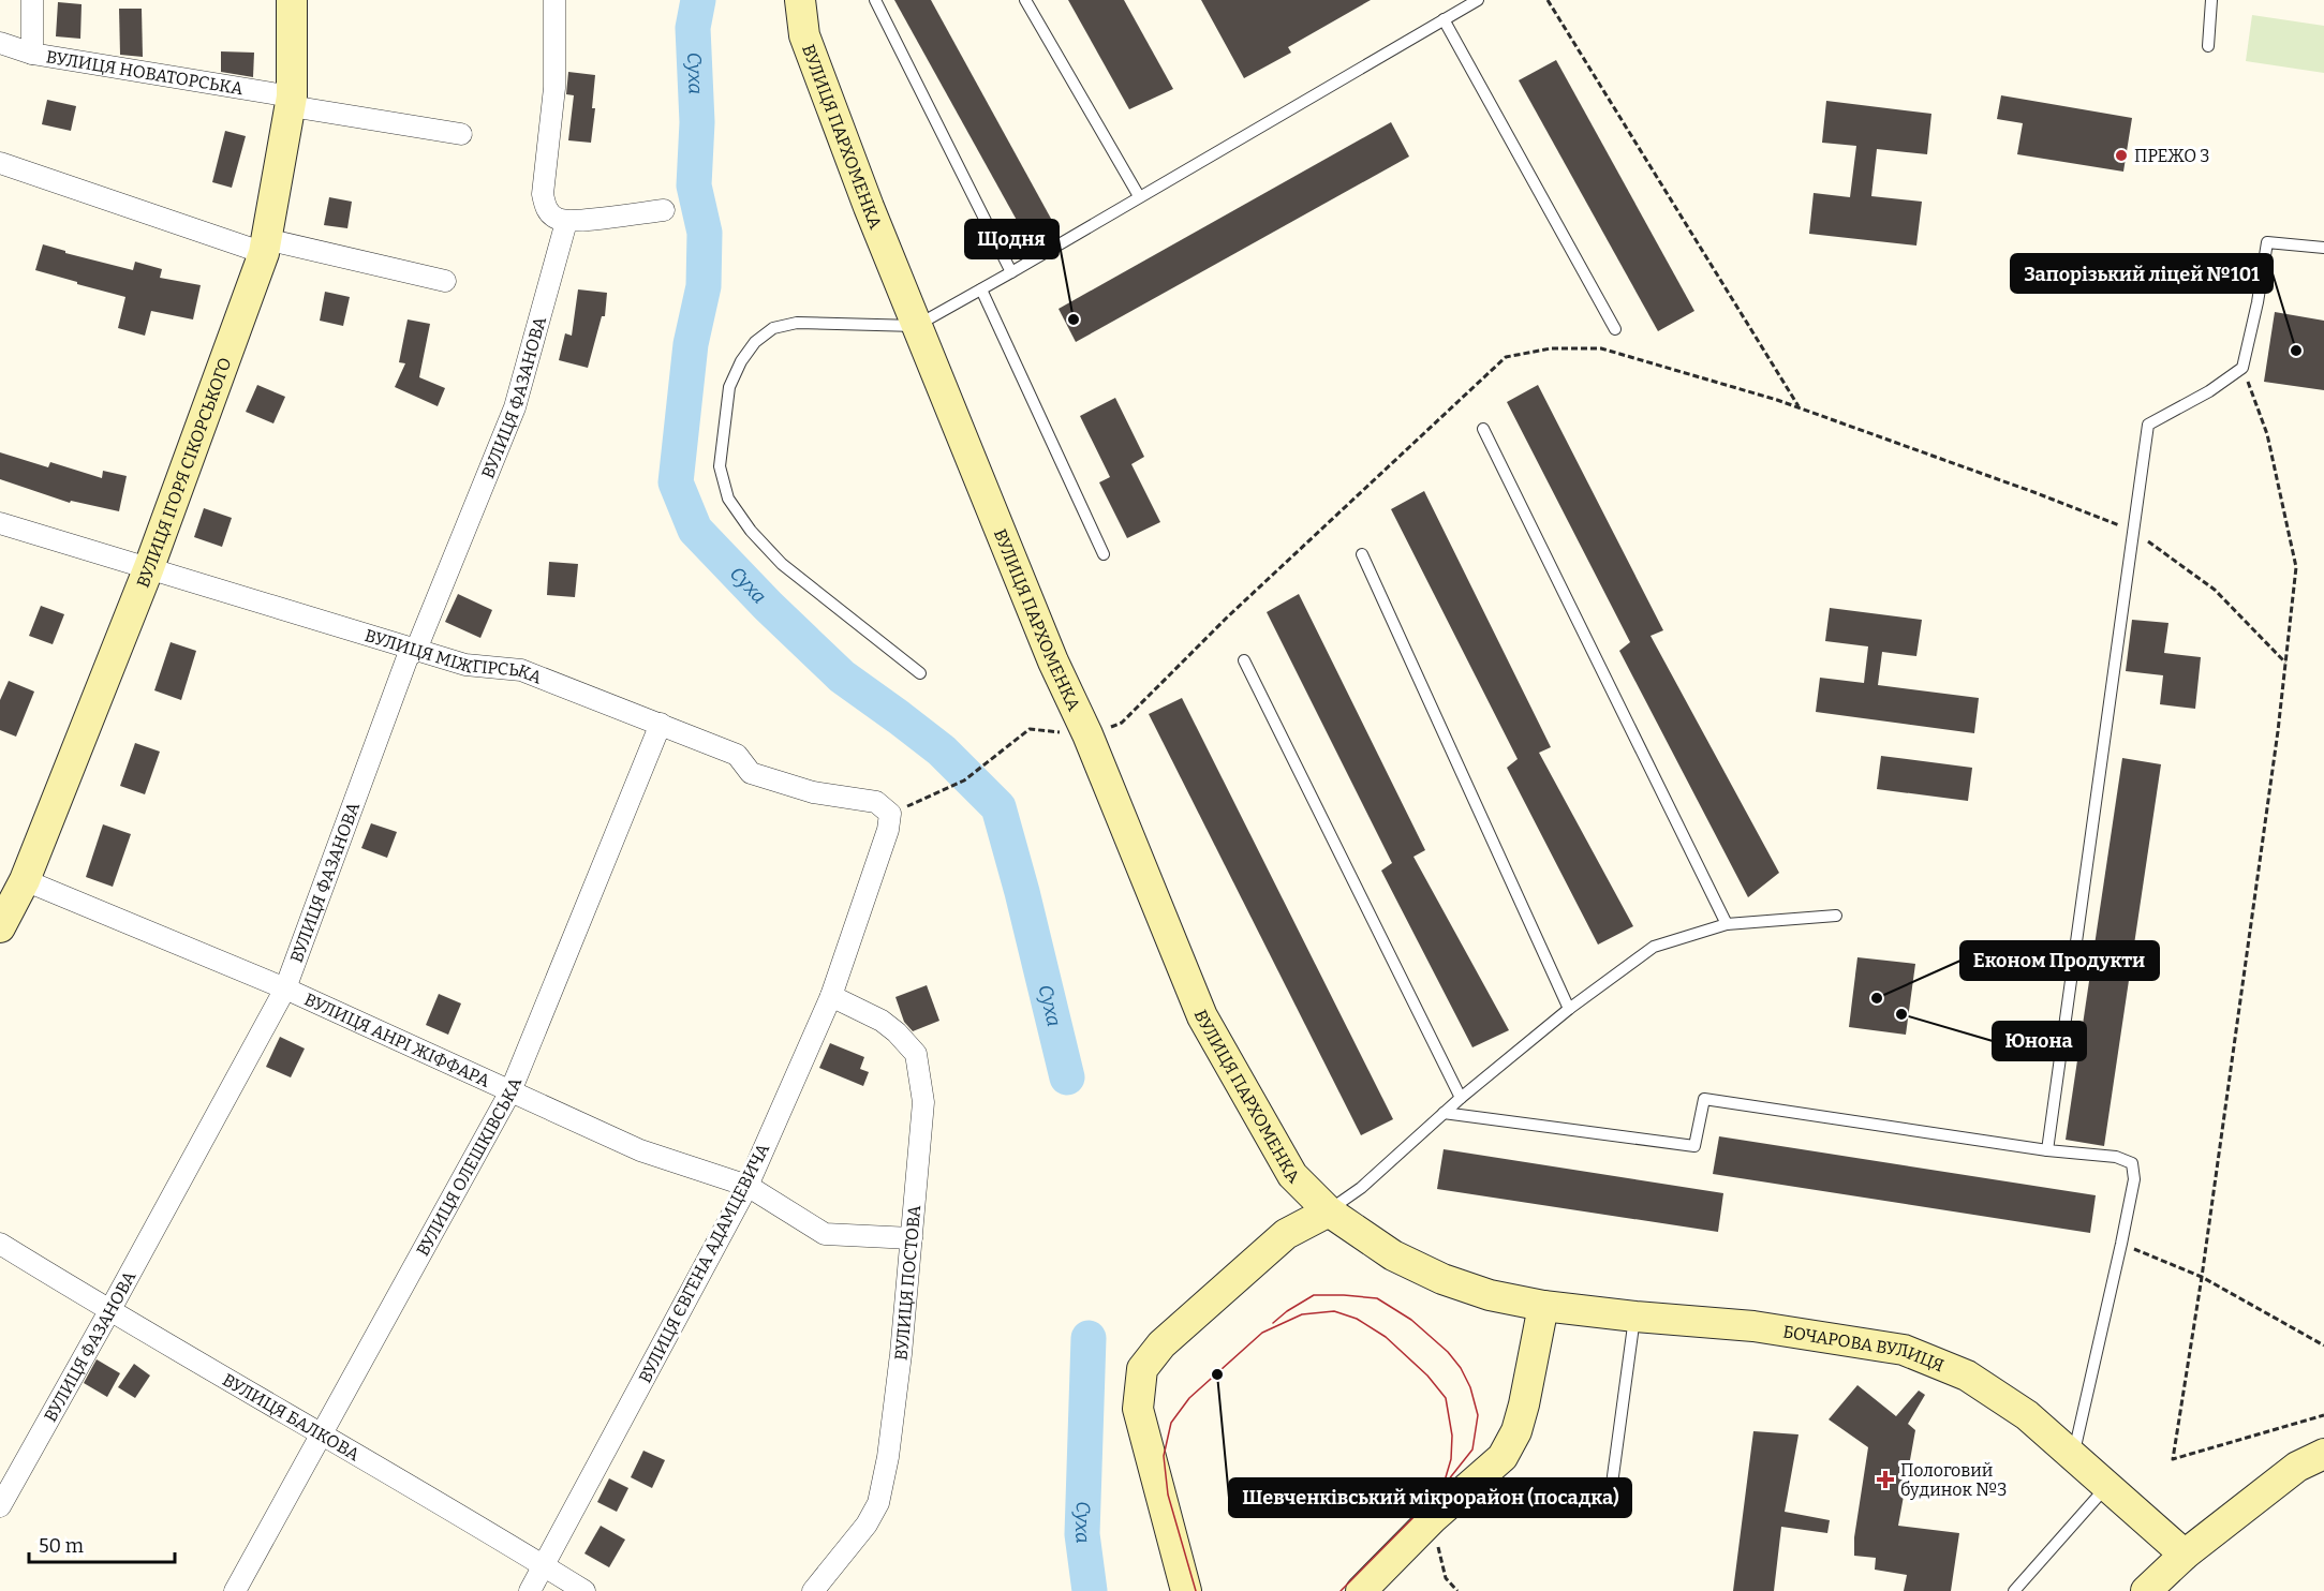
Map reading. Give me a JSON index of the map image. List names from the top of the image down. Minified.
{"streets":{"street":["ВУЛИЦЯ НОВАТОРСЬКА","ВУЛИЦЯ ПАРХОМЕНКА","ВУЛИЦЯ ФАЗАНОВА","ВУЛИЦЯ ІГОРЯ СІКОРСЬКОГО","ВУЛИЦЯ МІЖГІРСЬКА","ВУЛИЦЯ АНРІ ЖІФФАРА","ВУЛИЦЯ ОЛЕШКІВСЬКА","ВУЛИЦЯ ЄВГЕНА АДАМЦЕВИЧА","ВУЛИЦЯ ПОСТОВА","БОЧАРОВА ВУЛИЦЯ","ВУЛИЦЯ БАЛКОВА"]},"crossings":[["ВУЛИЦЯ НОВАТОРСЬКА","ВУЛИЦЯ ІГОРЯ СІКОРСЬКОГО"],["ВУЛИЦЯ ПАРХОМЕНКА","БОЧАРОВА ВУЛИЦЯ"],["ВУЛИЦЯ ФАЗАНОВА","ВУЛИЦЯ МІЖГІРСЬКА"],["ВУЛИЦЯ ФАЗАНОВА","ВУЛИЦЯ АНРІ ЖІФФАРА"],["ВУЛИЦЯ ФАЗАНОВА","ВУЛИЦЯ БАЛКОВА"],["ВУЛИЦЯ ІГОРЯ СІКОРСЬКОГО","ВУЛИЦЯ МІЖГІРСЬКА"],["ВУЛИЦЯ ІГОРЯ СІКОРСЬКОГО","ВУЛИЦЯ АНРІ ЖІФФАРА"],["ВУЛИЦЯ МІЖГІРСЬКА","ВУЛИЦЯ ОЛЕШКІВСЬКА"],["ВУЛИЦЯ МІЖГІРСЬКА","ВУЛИЦЯ ЄВГЕНА АДАМЦЕВИЧА"],["ВУЛИЦЯ АНРІ ЖІФФАРА","ВУЛИЦЯ ОЛЕШКІВСЬКА"],["ВУЛИЦЯ АНРІ ЖІФФАРА","ВУЛИЦЯ ЄВГЕНА АДАМЦЕВИЧА"],["ВУЛИЦЯ АНРІ ЖІФФАРА","ВУЛИЦЯ ПОСТОВА"],["ВУЛИЦЯ ОЛЕШКІВСЬКА","ВУЛИЦЯ БАЛКОВА"],["ВУЛИЦЯ ЄВГЕНА АДАМЦЕВИЧА","ВУЛИЦЯ ПОСТОВА"],["ВУЛИЦЯ ЄВГЕНА АДАМЦЕВИЧА","ВУЛИЦЯ БАЛКОВА"]],"water":["Суха"],"places":{"other":["ПРЕЖО 3","Щодня","Запорізький ліцей №101","Економ Продукти","Юнона","Шевченківський мікрорайон (посадка)"],"health":["Пологовий будинок №3"]},"scale_bar":"50 m"}
